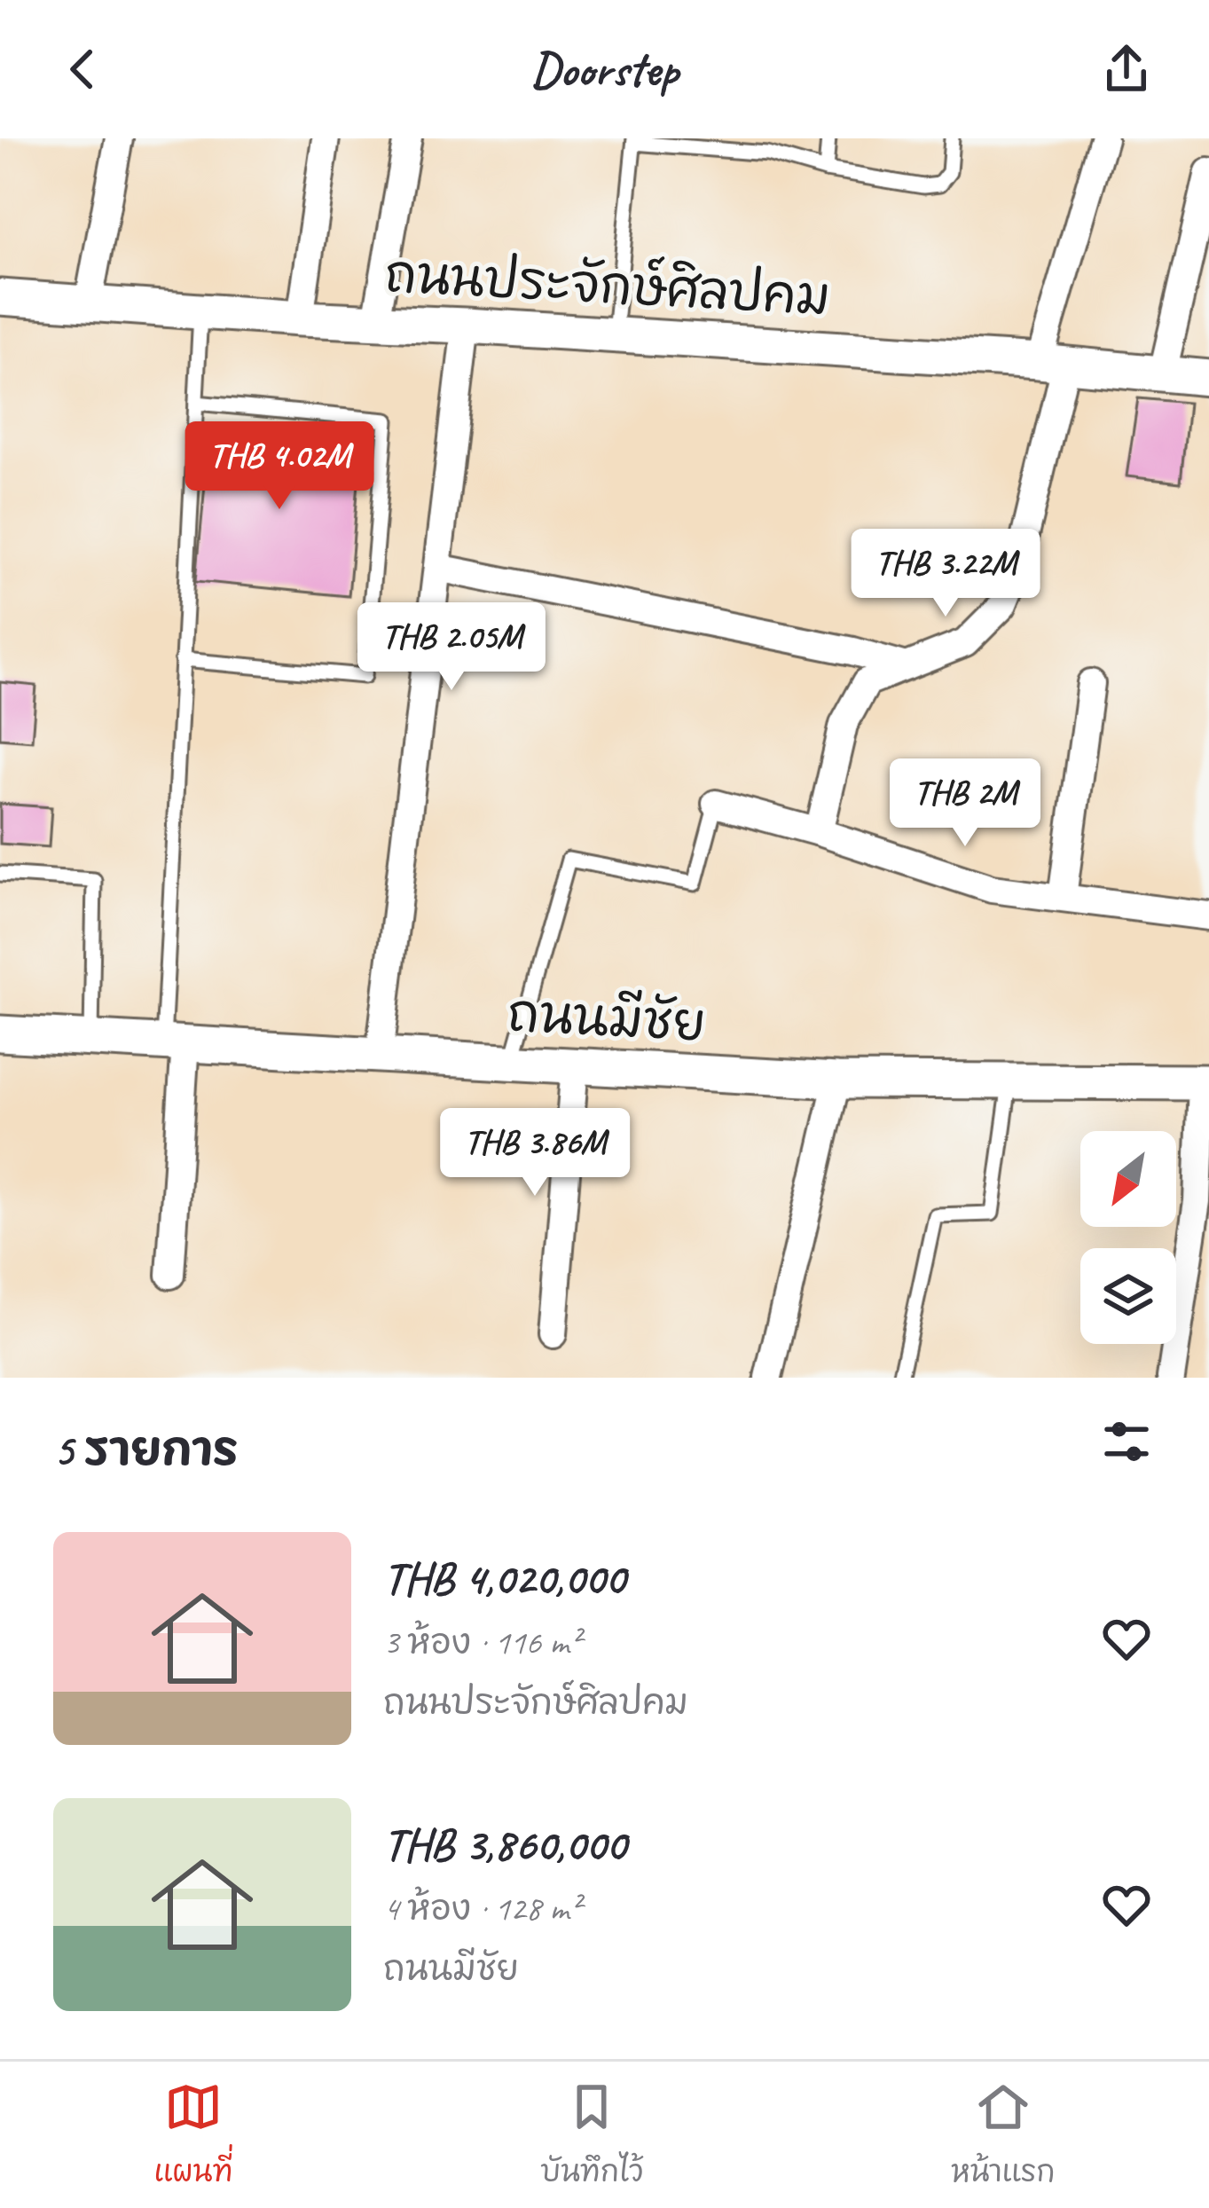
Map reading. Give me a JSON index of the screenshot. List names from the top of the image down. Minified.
{"streets":{"street":["ถนนประจักษ์ศิลปคม","ถนนมีชัย"]},"north":"bottom left","page":{"header":"Doorstep","price":["THB 4.02M","THB 3.22M","THB 2.05M","THB 2M","THB 3.86M"],"heading":"5 รายการ","list":[{"name":"THB 4,020,000","note":"3 ห้อง · 116 m² · ถนนประจักษ์ศิลปคม"},{"name":"THB 3,860,000","note":"4 ห้อง · 128 m² · ถนนมีชัย"}],"tabs":["แผนที่","บันทึกไว้","หน้าแรก"]}}
